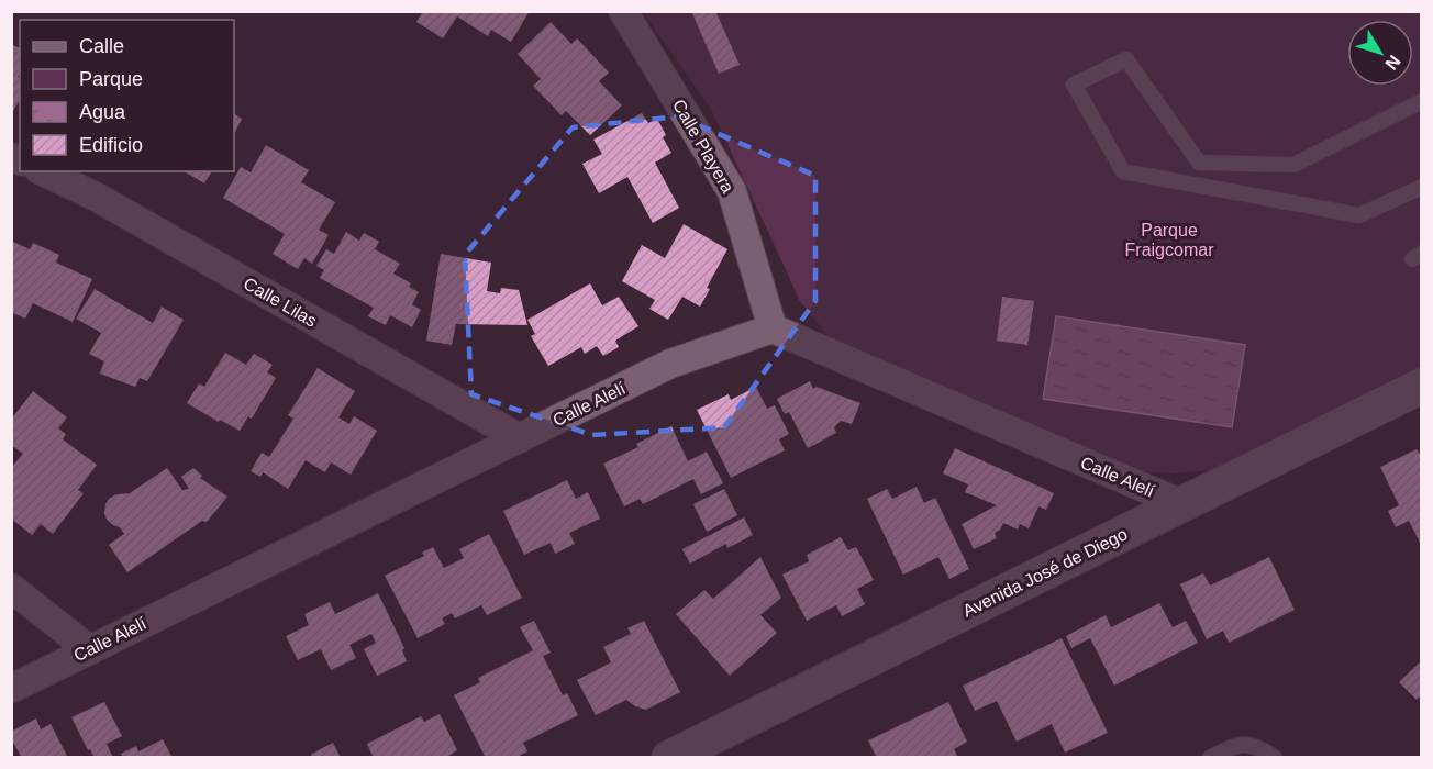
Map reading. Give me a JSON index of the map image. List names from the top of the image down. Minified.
{"streets":{"street":["Calle Playera","Calle Lilas","Calle Alelí","Avenida José de Diego"]},"crossings":[["Calle Playera","Calle Alelí"],["Calle Lilas","Calle Alelí"],["Calle Alelí","Avenida José de Diego"]],"parks":["Parque Fraigcomar"],"legend":["Calle","Parque","Agua","Edificio"],"north":"bottom right"}
